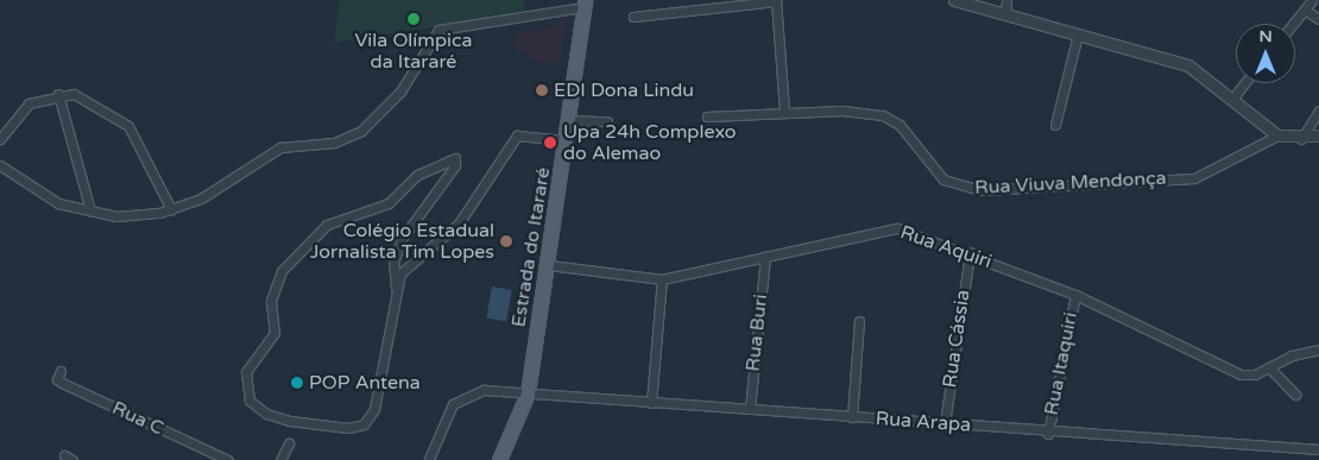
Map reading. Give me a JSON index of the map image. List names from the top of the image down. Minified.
{"streets":{"main road":["Estrada do Itararé"],"street":["Rua Viuva Mendonça","Rua Aquiri","Rua Buri","Rua Cássia","Rua Itaquiri","Rua C","Rua Arapa"]},"crossings":[["Estrada do Itararé","Rua Aquiri"],["Estrada do Itararé","Rua Arapa"],["Rua Aquiri","Rua Buri"],["Rua Aquiri","Rua Cássia"],["Rua Aquiri","Rua Itaquiri"],["Rua Buri","Rua Arapa"],["Rua Cássia","Rua Arapa"],["Rua Itaquiri","Rua Arapa"]],"places":["Vila Olímpica da Itararé","EDI Dona Lindu","Upa 24h Complexo do Alemao","Colégio Estadual Jornalista Tim Lopes","POP Antena"],"north":"top"}
